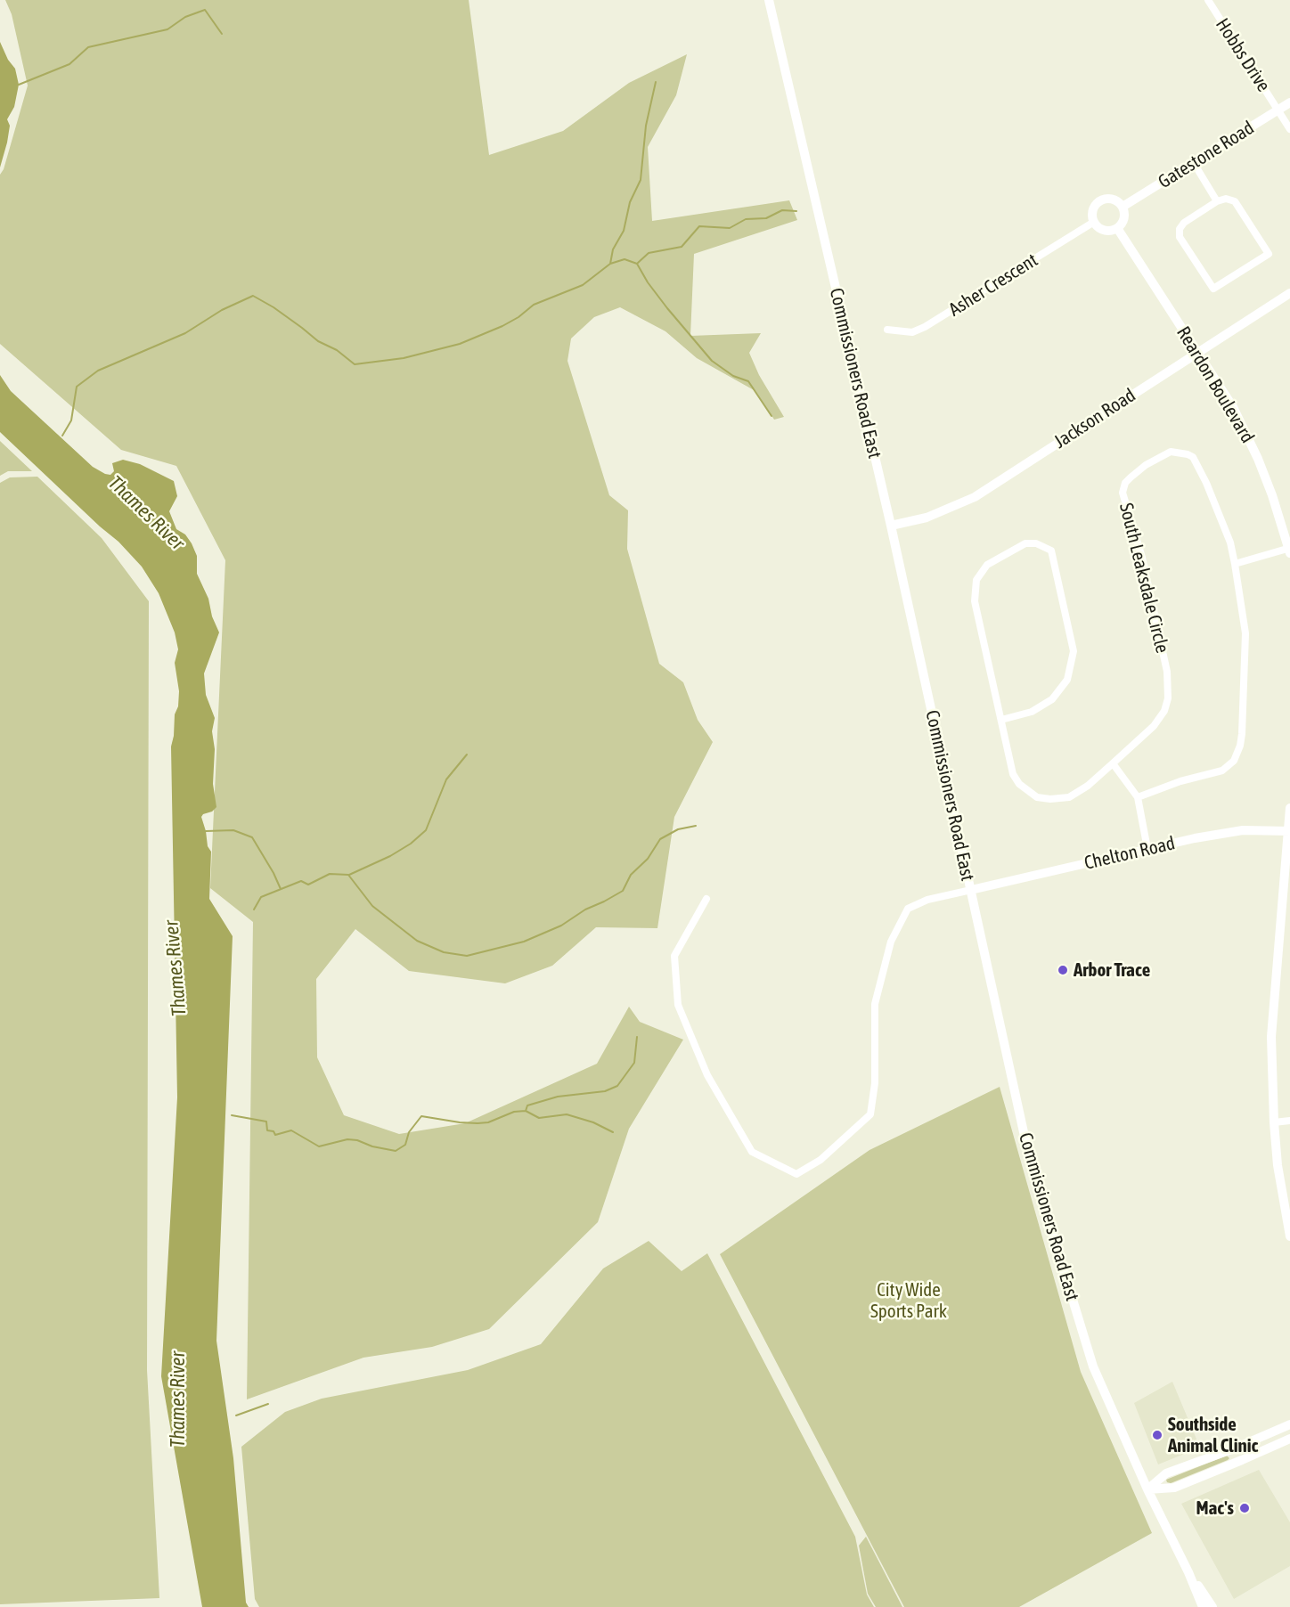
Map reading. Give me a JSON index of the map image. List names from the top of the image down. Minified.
{"streets":{"main road":["Gatestone Road","Commissioners Road East","Reardon Boulevard","Jackson Road","Chelton Road"],"street":["Hobbs Drive","Asher Crescent","South Leaksdale Circle"]},"crossings":[["Hobbs Drive","Gatestone Road"],["Gatestone Road","Asher Crescent"],["Gatestone Road","Reardon Boulevard"],["Asher Crescent","Reardon Boulevard"],["Commissioners Road East","Jackson Road"],["Commissioners Road East","Chelton Road"],["Reardon Boulevard","Jackson Road"]],"water":["Thames River"],"parks":["City Wide Sports Park"],"places":["Arbor Trace","Southside Animal Clinic","Mac's"]}
